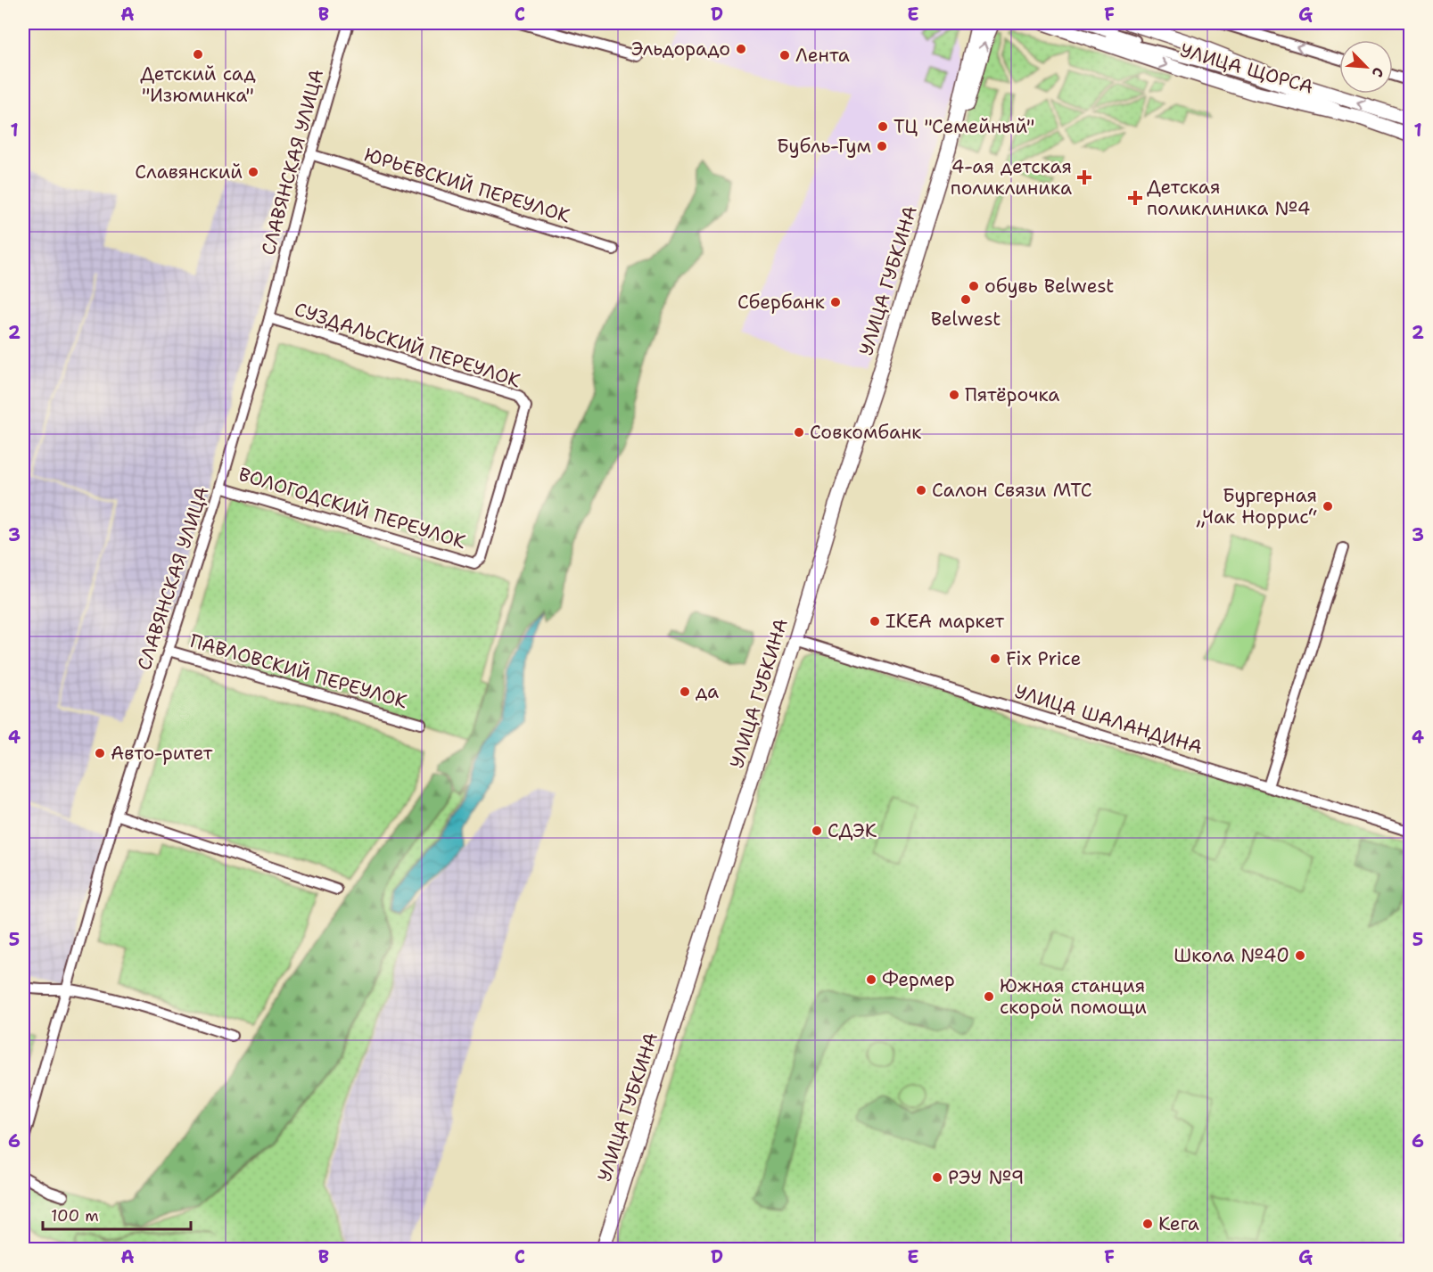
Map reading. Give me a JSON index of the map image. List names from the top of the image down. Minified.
{"streets":{"main road":["УЛИЦА ЩОРСА","УЛИЦА ГУБКИНА"],"street":["СЛАВЯНСКАЯ УЛИЦА","ЮРЬЕВСКИЙ ПЕРЕУЛОК","СУЗДАЛЬСКИЙ ПЕРЕУЛОК","ВОЛОГОДСКИЙ ПЕРЕУЛОК","ПАВЛОВСКИЙ ПЕРЕУЛОК","УЛИЦА ШАЛАНДИНА"]},"crossings":[["СЛАВЯНСКАЯ УЛИЦА","ЮРЬЕВСКИЙ ПЕРЕУЛОК"],["СЛАВЯНСКАЯ УЛИЦА","СУЗДАЛЬСКИЙ ПЕРЕУЛОК"],["СЛАВЯНСКАЯ УЛИЦА","ВОЛОГОДСКИЙ ПЕРЕУЛОК"],["СЛАВЯНСКАЯ УЛИЦА","ПАВЛОВСКИЙ ПЕРЕУЛОК"],["УЛИЦА ГУБКИНА","УЛИЦА ШАЛАНДИНА"],["СУЗДАЛЬСКИЙ ПЕРЕУЛОК","ВОЛОГОДСКИЙ ПЕРЕУЛОК"]],"places":{"other":["Эльдорадо","Детский сад \"Изюминка\"","Лента","ТЦ \"Семейный\"","Бубль-Гум","Славянский","обувь Belwest","Belwest","Сбербанк","Пятёрочка","Совкомбанк","Салон Связи МТС","Бургерная „Чак Норрис“","IKEA маркет","Fix Price","да","Авто-ритет","СДЭК","Школа №40","Фермер","Южная станция скорой помощи","РЭУ №9","Кега"],"health":["4-ая детская поликлиника","Детская поликлиника №4"]},"scale_bar":"100 m","north":"bottom right","grid":{"columns":["A","B","C","D","E","F","G"],"rows":["1","2","3","4","5","6"]}}
